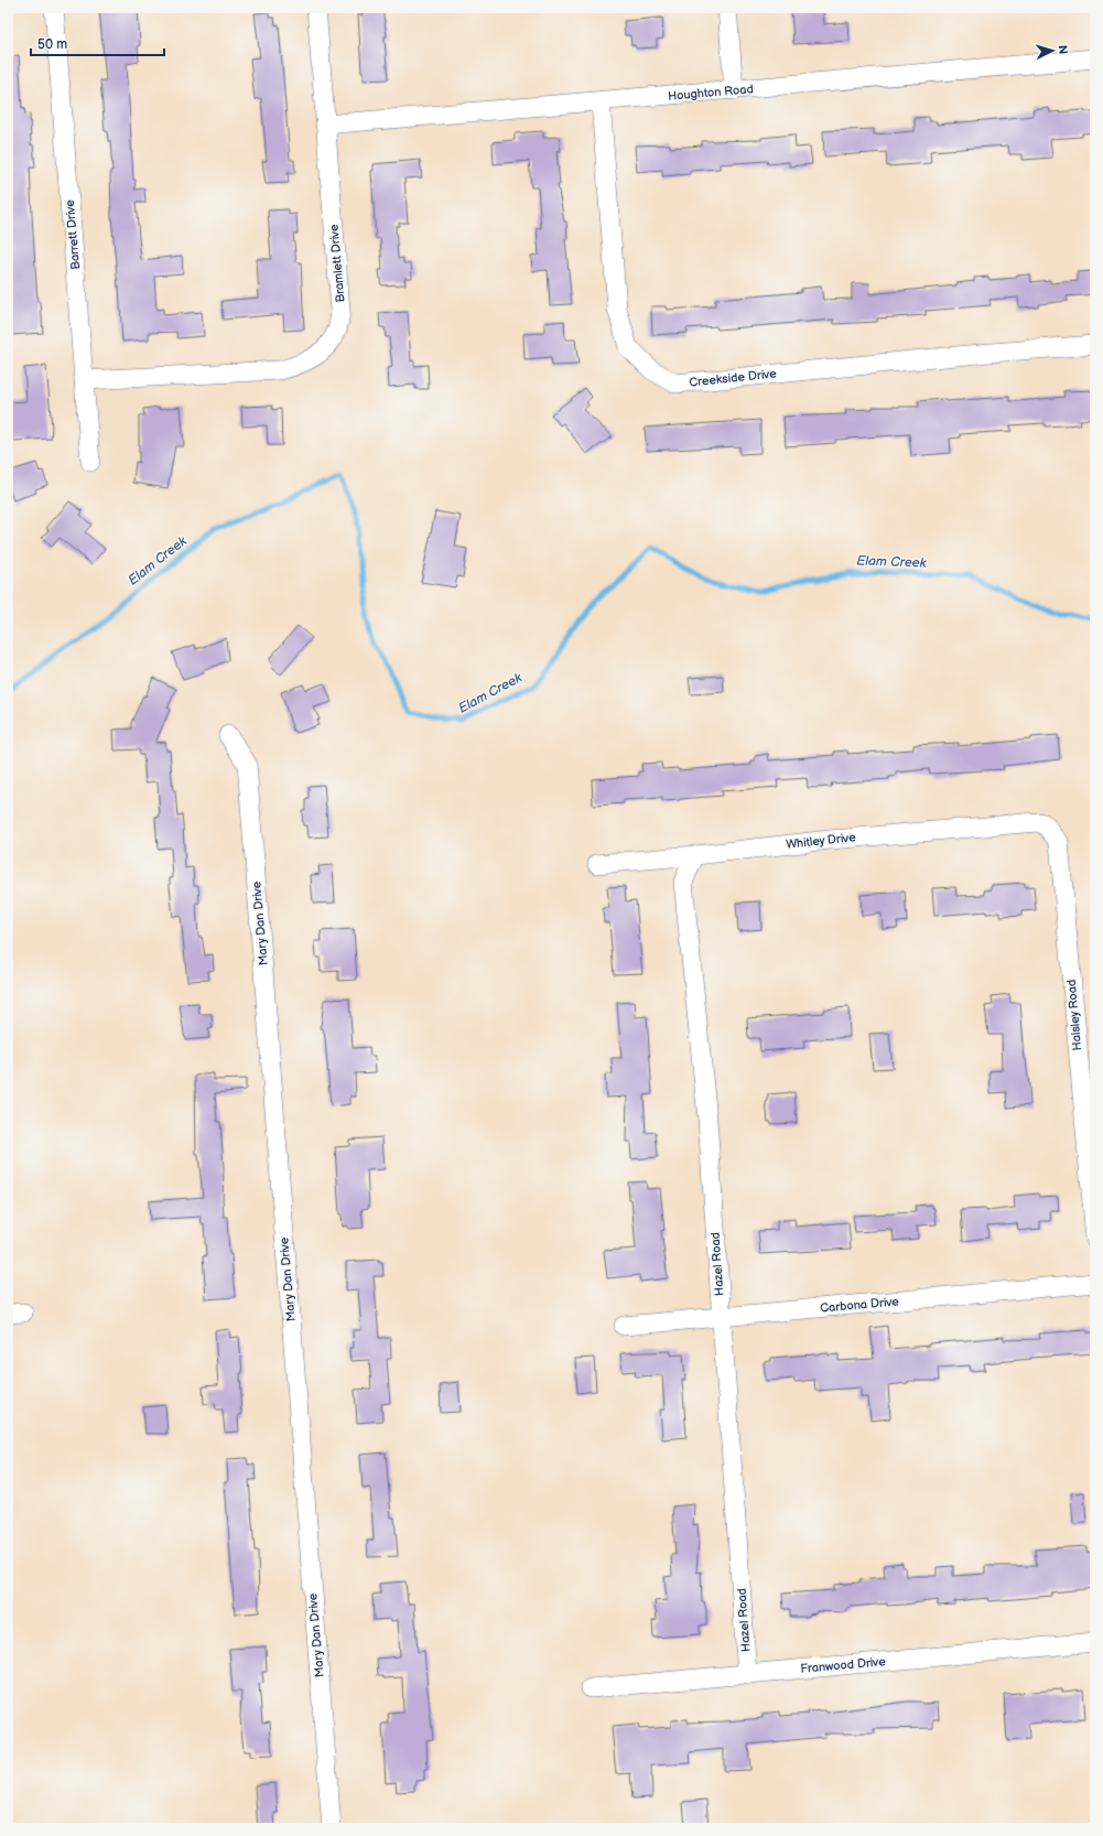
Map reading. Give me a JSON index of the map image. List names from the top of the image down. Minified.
{"streets":{"street":["Houghton Road","Barrett Drive","Bramlett Drive","Creekside Drive","Whitley Drive","Mary Dan Drive","Halsley Road","Hazel Road","Carbona Drive","Franwood Drive"]},"crossings":[["Houghton Road","Bramlett Drive"],["Houghton Road","Creekside Drive"],["Barrett Drive","Bramlett Drive"],["Whitley Drive","Halsley Road"],["Whitley Drive","Hazel Road"],["Hazel Road","Carbona Drive"],["Hazel Road","Franwood Drive"]],"water":["Elam Creek"],"scale_bar":"50 m","north":"right"}
